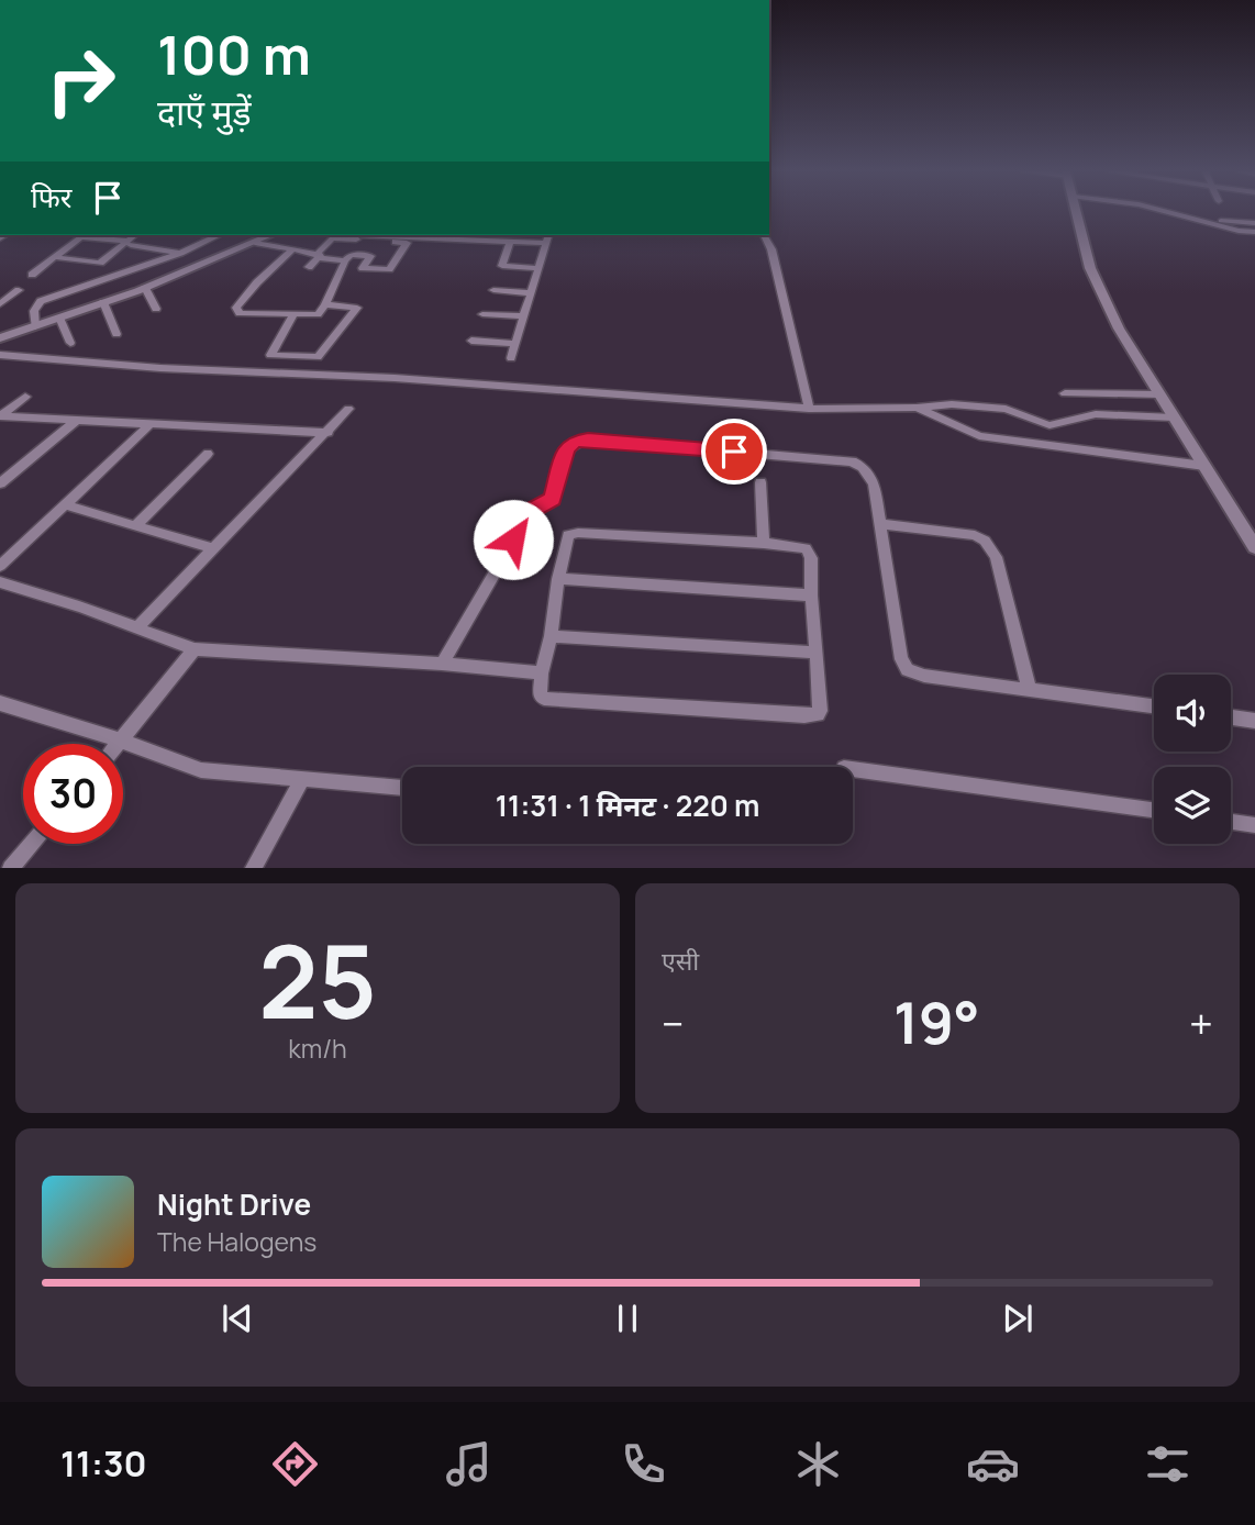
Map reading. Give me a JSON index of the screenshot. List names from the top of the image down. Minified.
{"page":{"turn":["100 m","दाएँ मुड़ें"],"then":"फिर","limit":"30","trip":"11:31 · 1 मिनट · 220 m","tile":[["25","km/h"],"एसी"],"heat":["−","19°","+"],"song":["Night Drive","The Halogens"],"tabs":"11:30"}}
